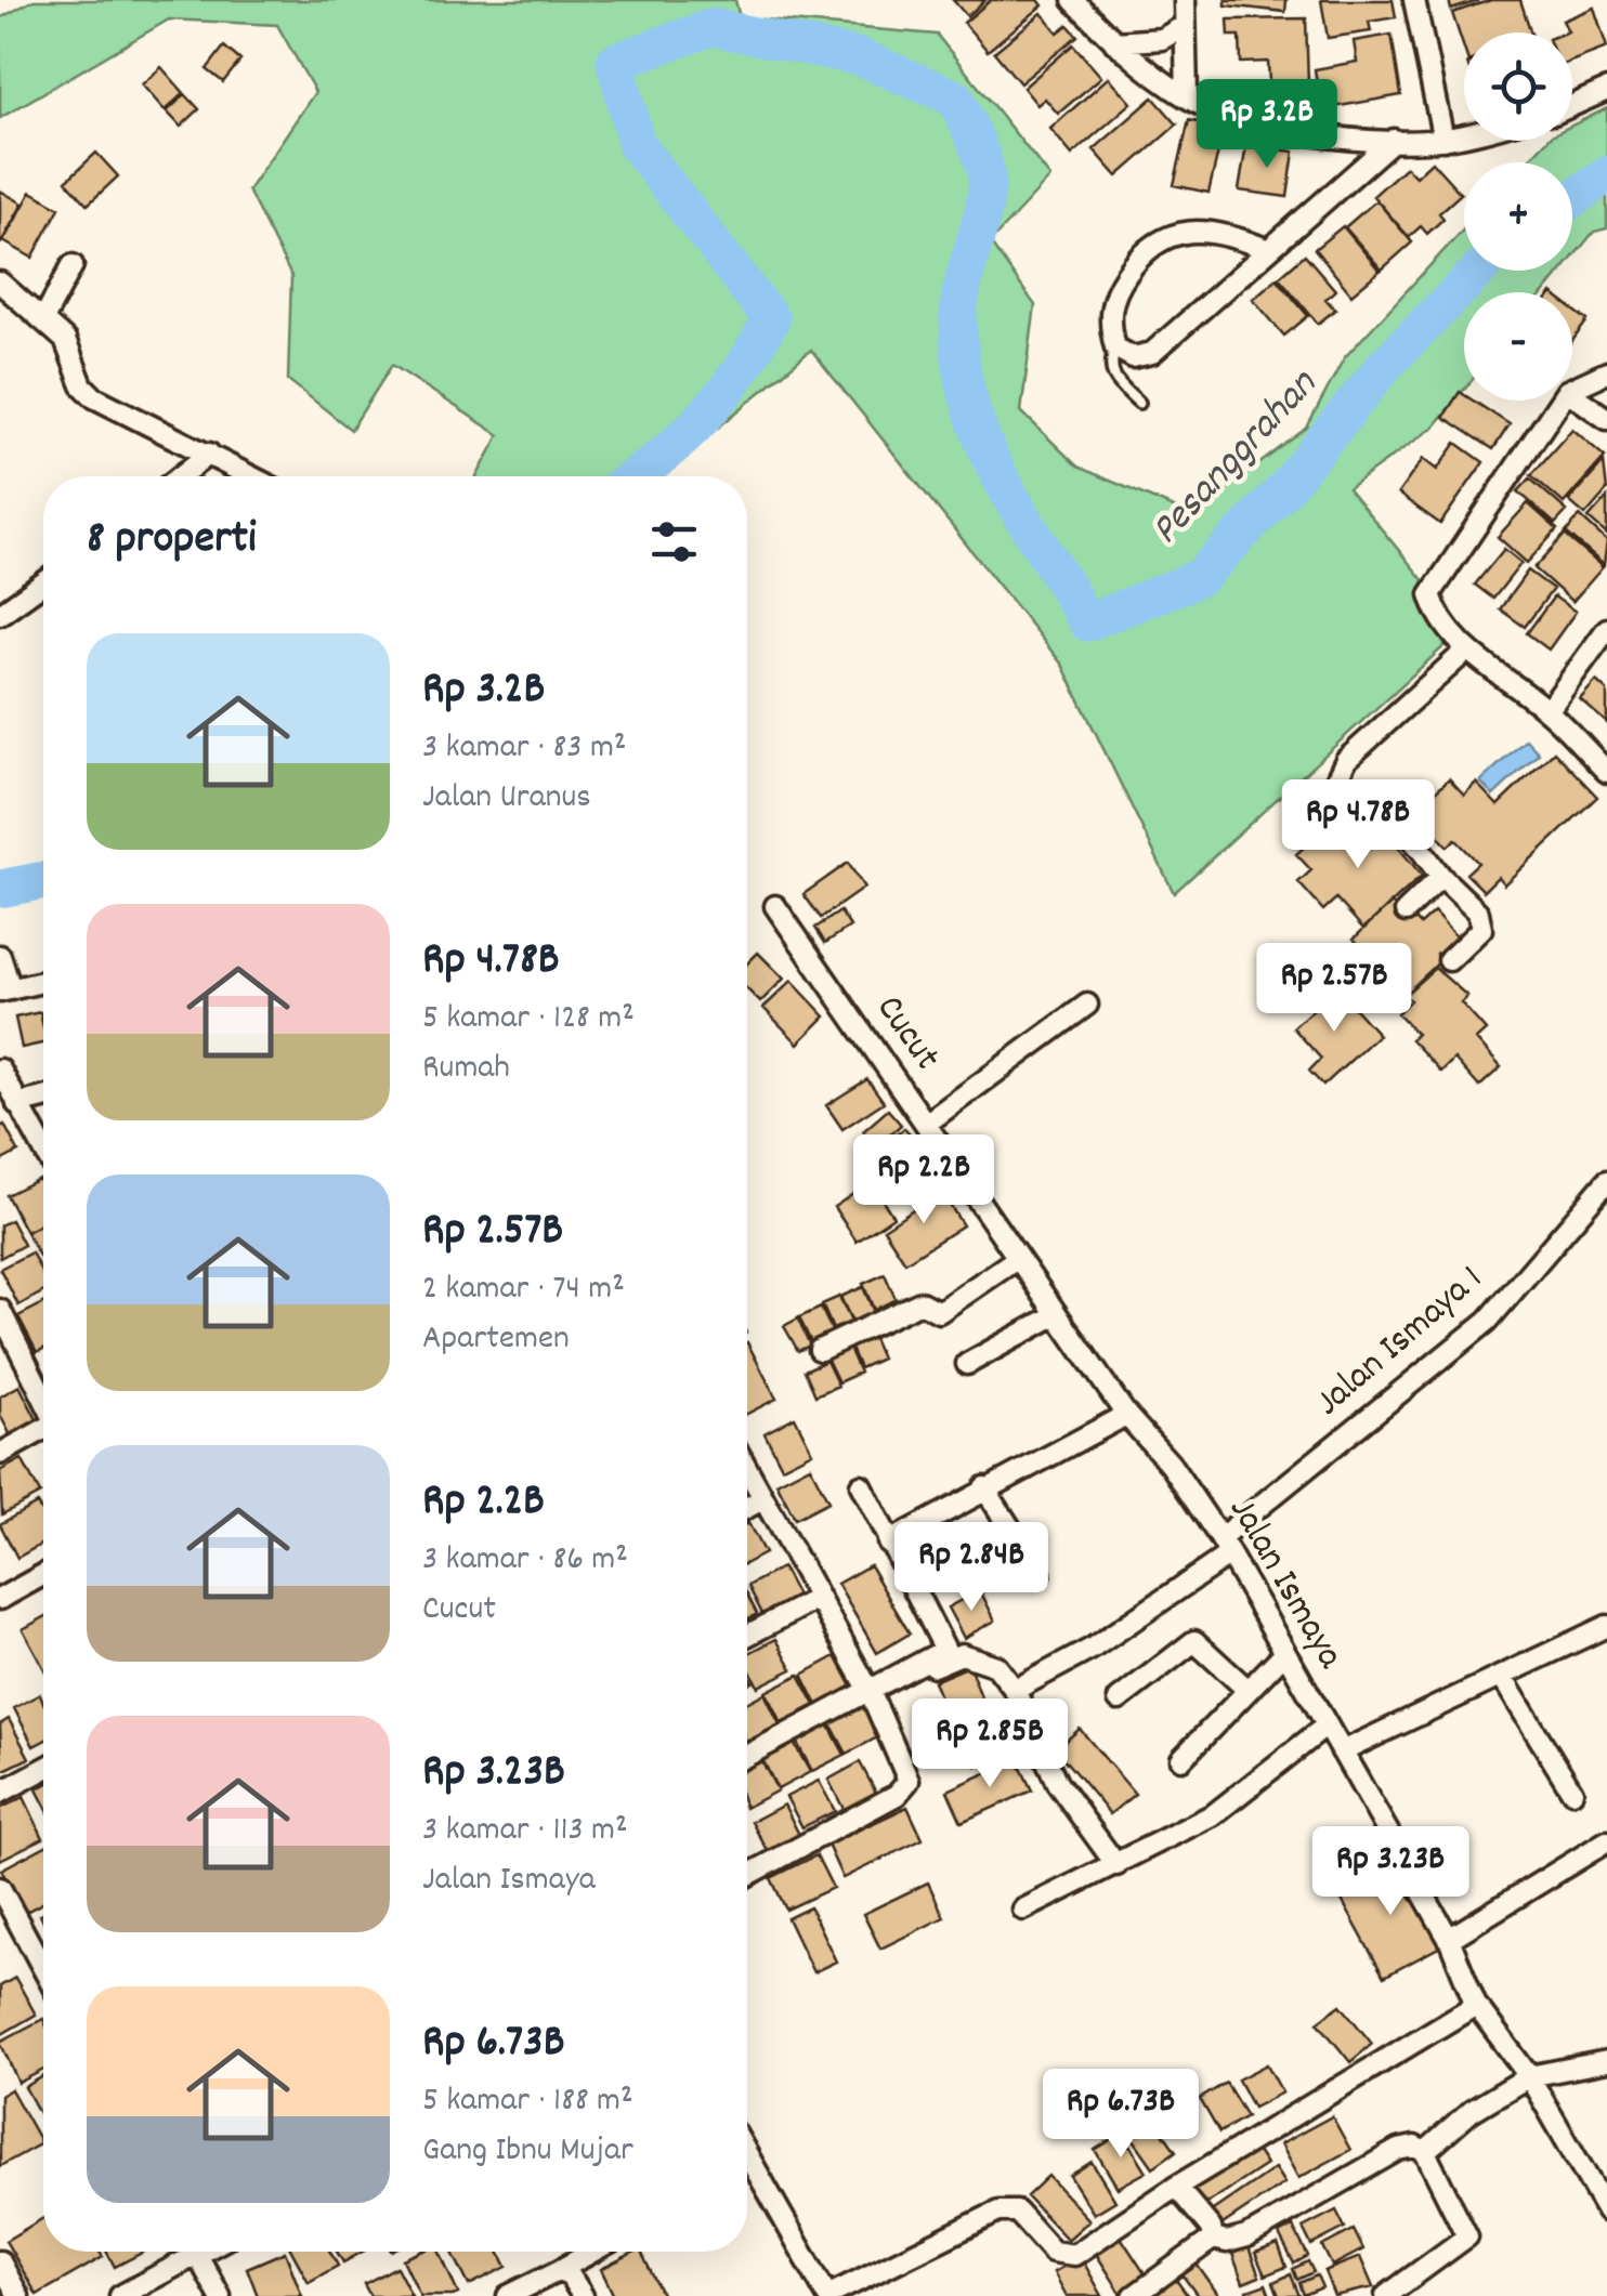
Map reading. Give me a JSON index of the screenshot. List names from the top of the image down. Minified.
{"streets":{"street":["Cucut","Jalan Ismaya 1","Jalan Ismaya"]},"crossings":[["Cucut","Jalan Ismaya"],["Jalan Ismaya 1","Jalan Ismaya"]],"water":["Pesanggrahan"],"page":{"map_buttons":["+","−"],"price":["Rp 3.2B","Rp 4.78B","Rp 2.57B","Rp 2.2B","Rp 2.84B","Rp 2.85B","Rp 3.23B","Rp 6.73B"],"heading":"8 properti","list":[{"name":"Rp 3.2B","note":"3 kamar · 83 m² · Jalan Uranus"},{"name":"Rp 4.78B","note":"5 kamar · 128 m² · Rumah"},{"name":"Rp 2.57B","note":"2 kamar · 74 m² · Apartemen"},{"name":"Rp 2.2B","note":"3 kamar · 86 m² · Cucut"},{"name":"Rp 3.23B","note":"3 kamar · 113 m² · Jalan Ismaya"},{"name":"Rp 6.73B","note":"5 kamar · 188 m² · Gang Ibnu Mujar"}]}}
